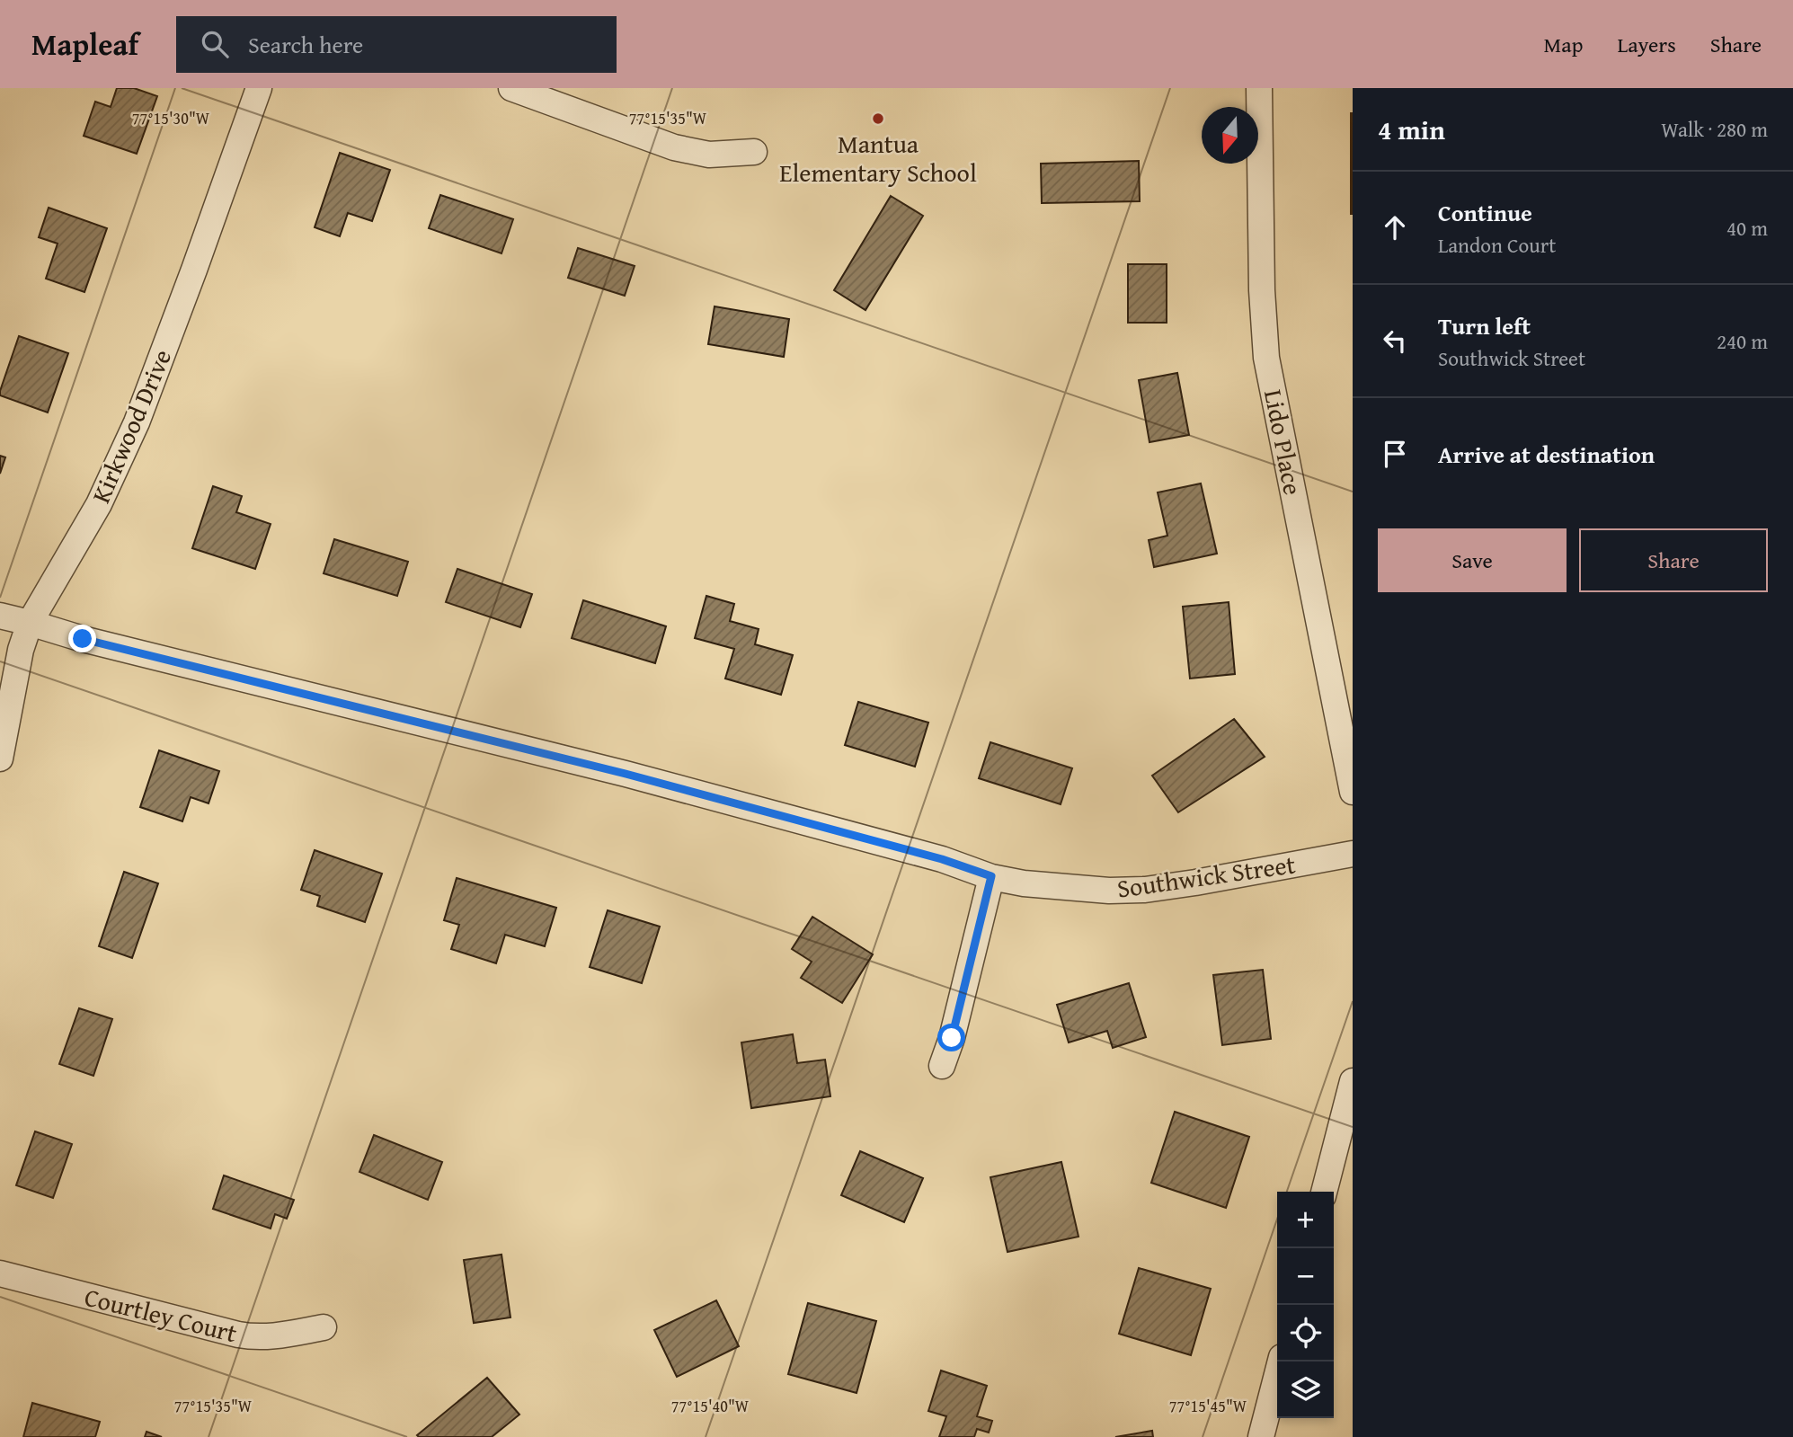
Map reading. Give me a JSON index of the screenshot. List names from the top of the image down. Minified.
{"streets":{"street":["Kirkwood Drive","Lido Place","Southwick Street","Courtley Court"]},"crossings":[["Kirkwood Drive","Southwick Street"]],"places":["Mantua Elementary School"],"north":"bottom","page":{"header":"Mapleaf","search":"Search here","nav":["Map","Layers","Share"],"heading":["4 min","Walk · 280 m"],"list":[["Continue","Landon Court","40 m"],["Turn left","Southwick Street","240 m"],"Arrive at destination"],"buttons":["Save","Share"],"map_buttons":["+","−"]},"coordinates":["77°15'30\"W","77°15'35\"W","77°15'40\"W","77°15'45\"W"]}
